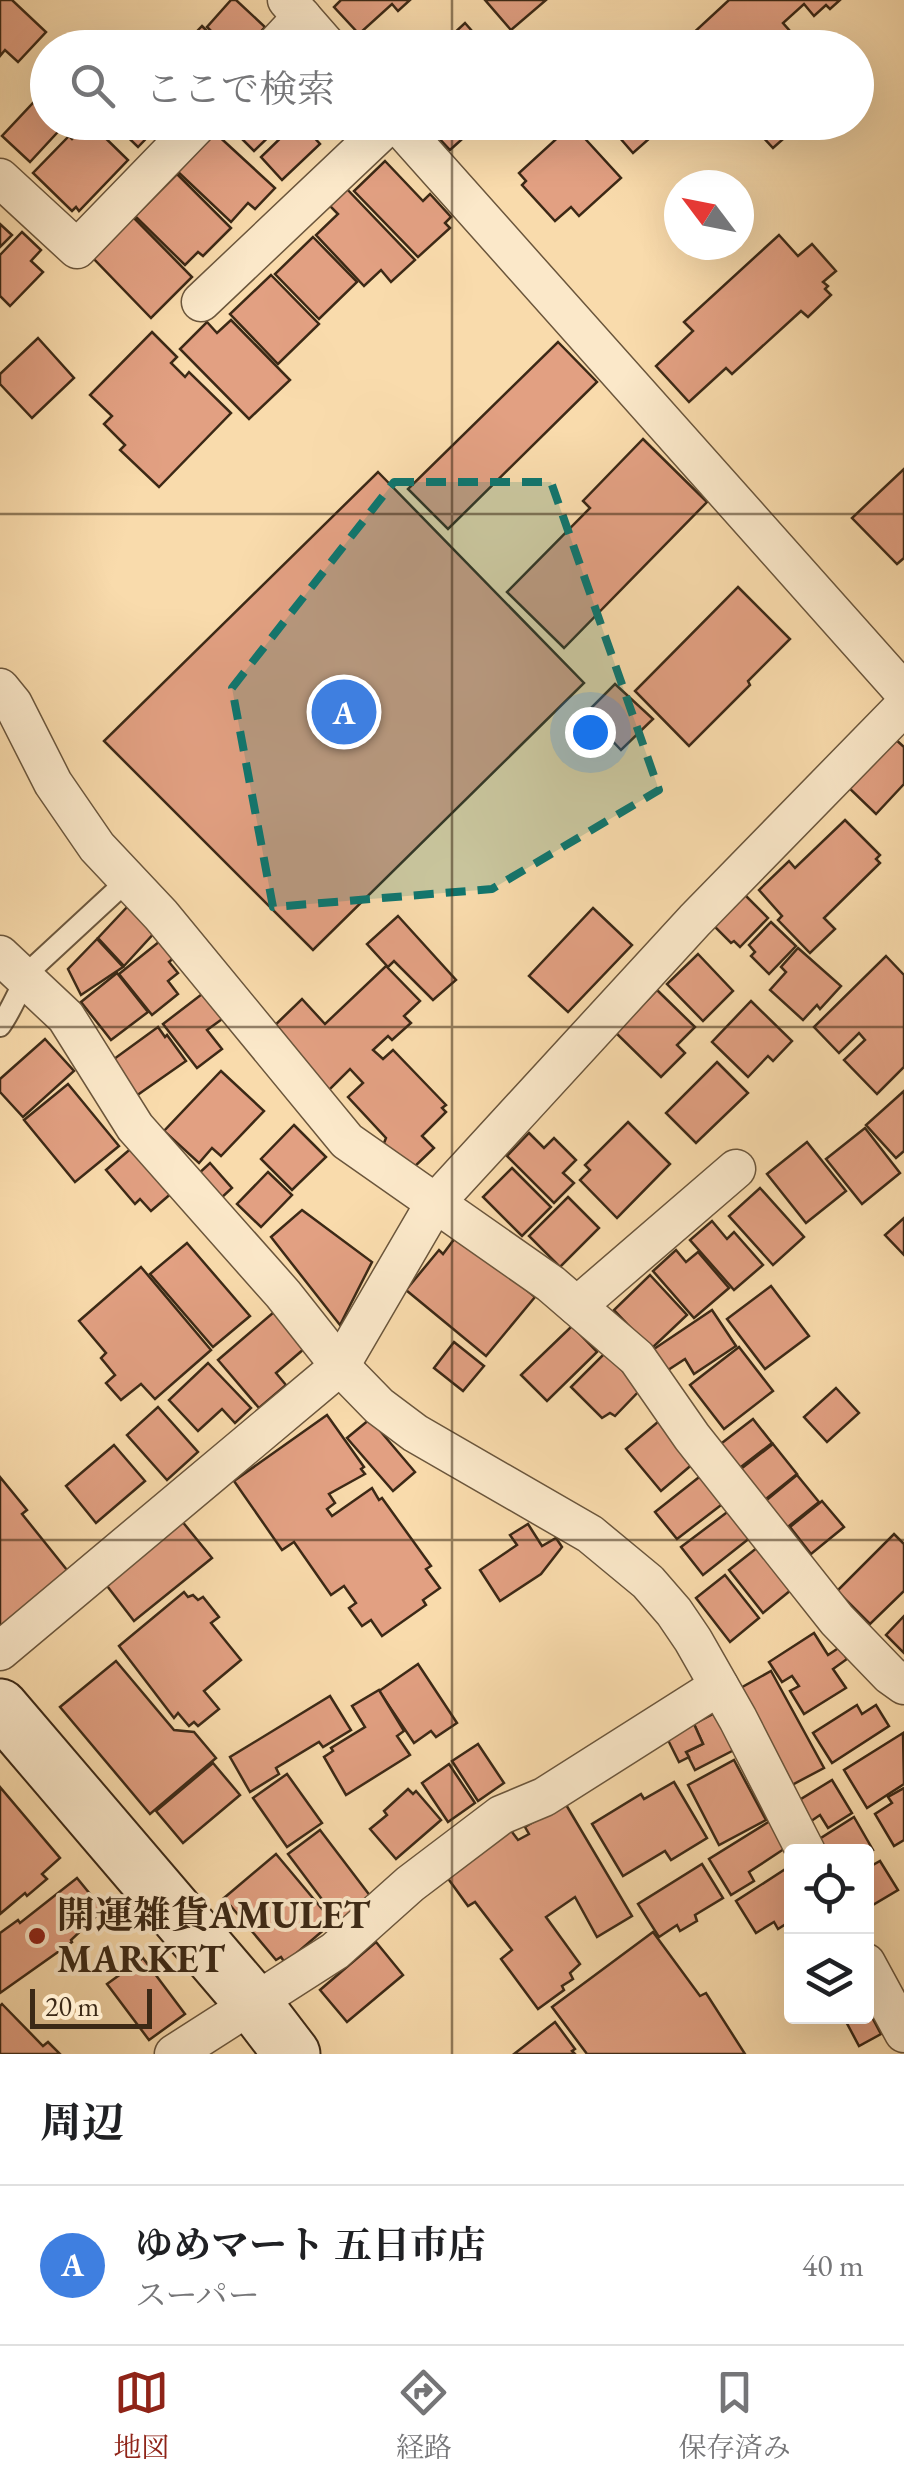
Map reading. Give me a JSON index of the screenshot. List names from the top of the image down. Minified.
{"places":["開運雑貨AMULET MARKET"],"scale_bar":"20 m","north":"top left","page":{"search":"ここで検索","pins":"A","scale":"20 m","heading":"周辺","list":[{"mark":"A","name":"ゆめマート 五日市店","note":"スーパー","value":"40 m"}],"nav":["地図","経路","保存済み"]}}
